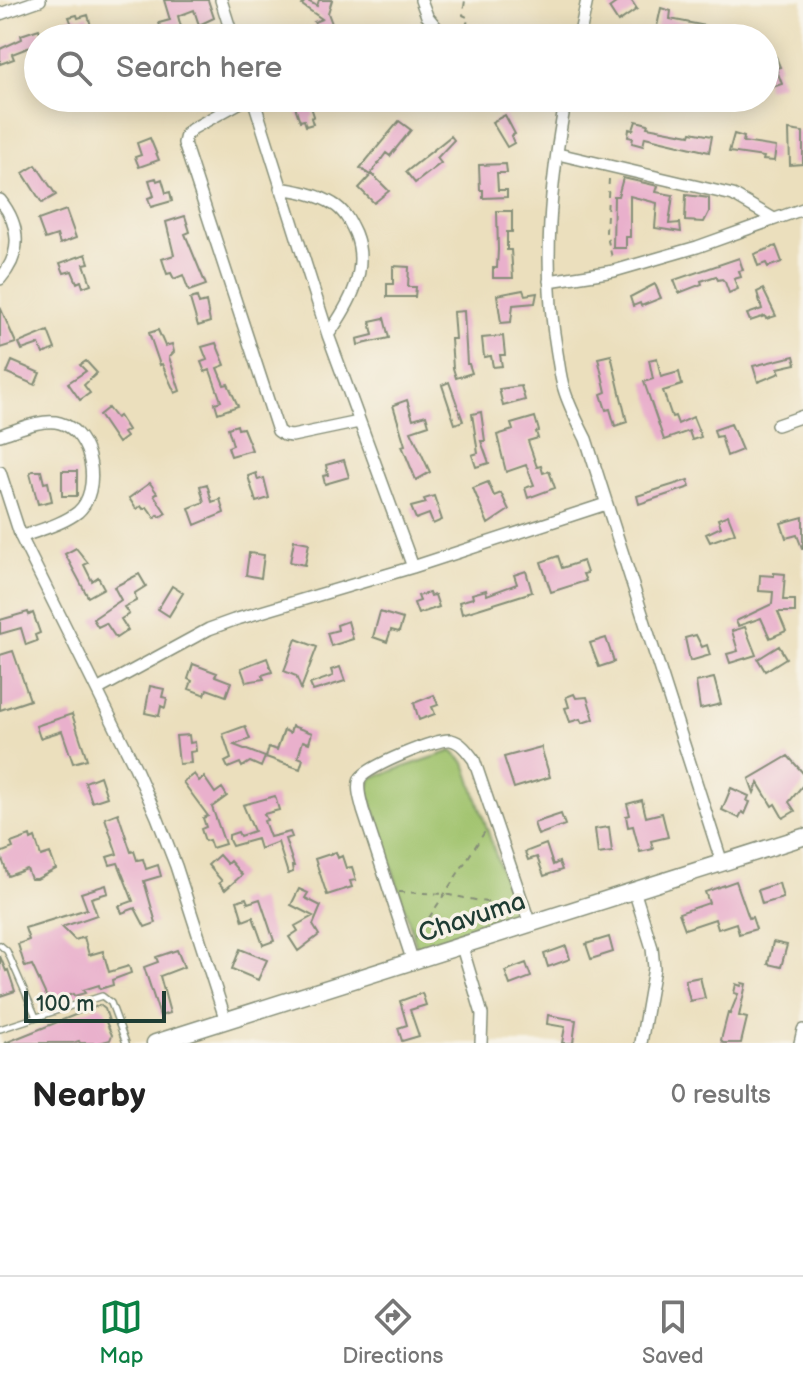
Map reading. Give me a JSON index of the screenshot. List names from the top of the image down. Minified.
{"streets":{"street":["Chavuma"]},"scale_bar":"100 m","page":{"search":"Search here","scale":"100 m","heading":["Nearby","0 results"],"nav":["Map","Directions","Saved"]}}
